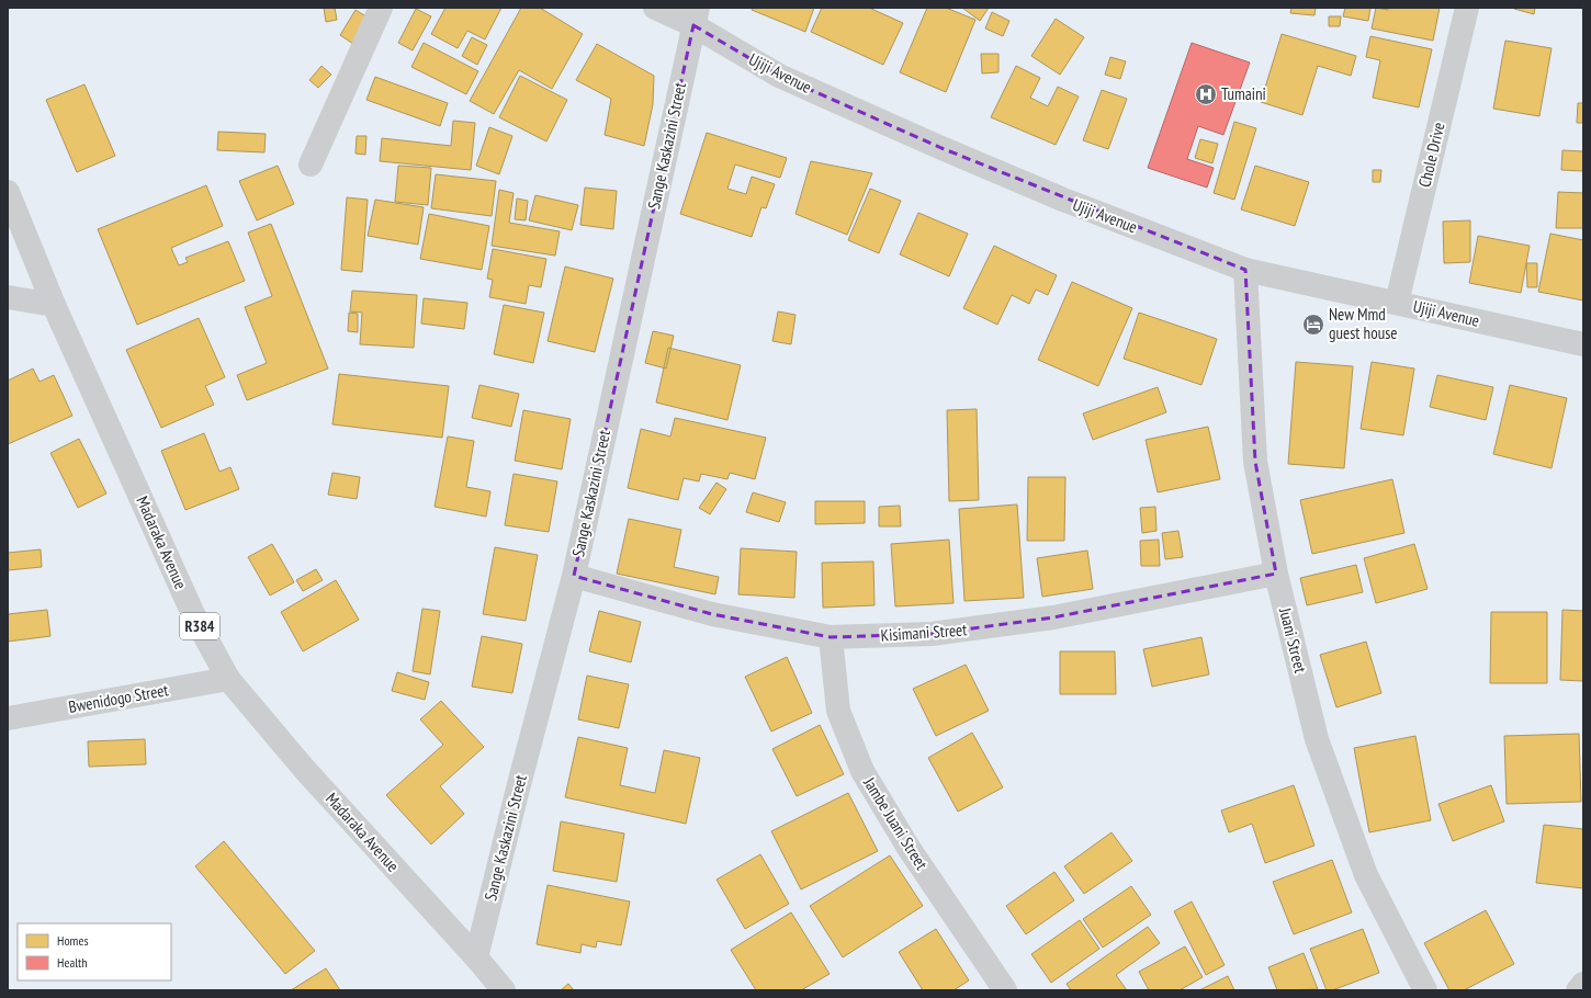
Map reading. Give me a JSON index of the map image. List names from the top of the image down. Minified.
{"streets":{"street":["Ujiji Avenue","Sange Kaskazini Street","Chole Drive","Madaraka Avenue","R384","Kisimani Street","Juani Street","Bwenidogo Street","Jambe Juani Street"]},"crossings":[["Ujiji Avenue","Sange Kaskazini Street"],["Ujiji Avenue","Chole Drive"],["Ujiji Avenue","Juani Street"],["Sange Kaskazini Street","Madaraka Avenue"],["Sange Kaskazini Street","Kisimani Street"],["Madaraka Avenue","Bwenidogo Street"],["Kisimani Street","Juani Street"],["Kisimani Street","Jambe Juani Street"]],"places":{"hospital":["Tumaini"],"hotel":["New Mmd guest house"]},"legend":["Homes","Health"]}
